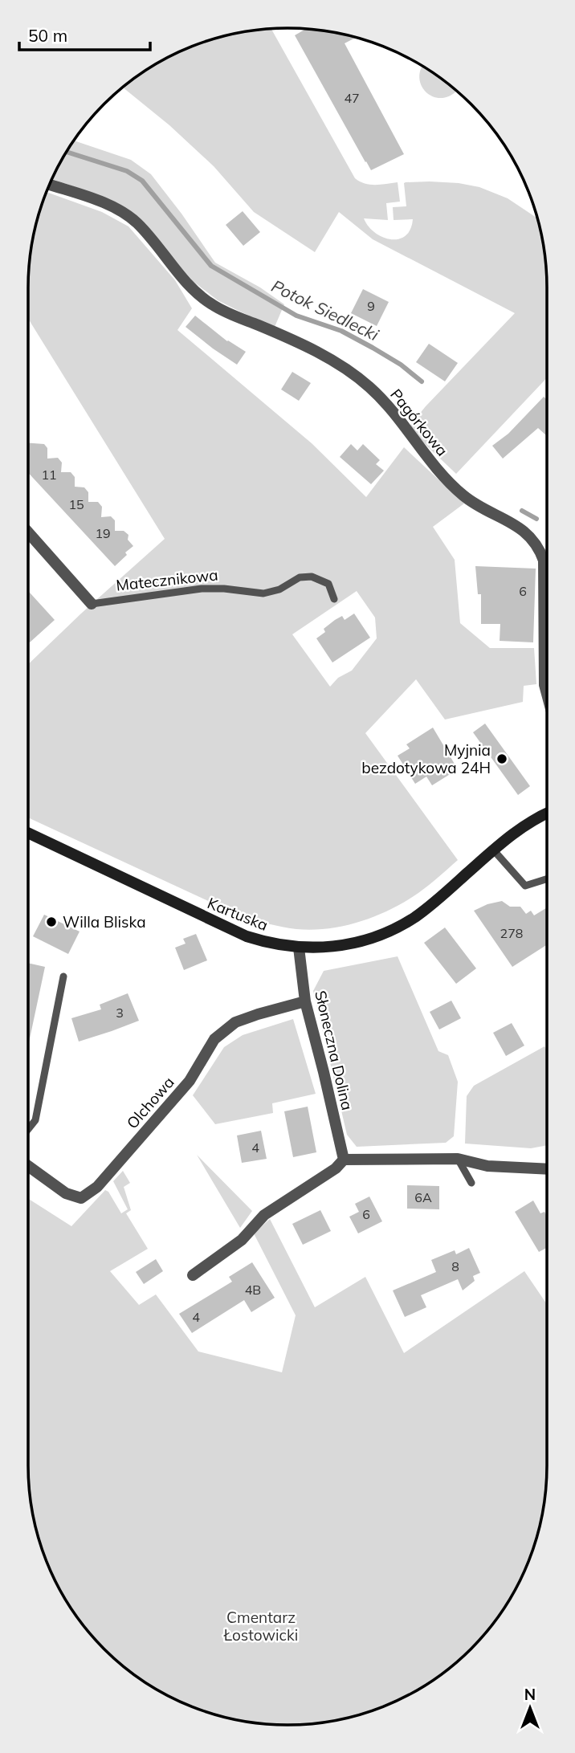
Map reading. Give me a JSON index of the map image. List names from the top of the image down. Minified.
{"streets":{"street":["Pagórkowa","Matecznikowa","Kartuska","Słoneczna Dolina","Olchowa"]},"crossings":[["Kartuska","Słoneczna Dolina"],["Słoneczna Dolina","Olchowa"]],"water":["Potok Siedlecki"],"parks":["Cmentarz Łostowicki"],"places":["Myjnia bezdotykowa 24H","Willa Bliska"],"house_numbers":["47","9","11","15","19","6","278","3","4","6A","6","8","4B","4"],"scale_bar":"50 m","north":"top"}
